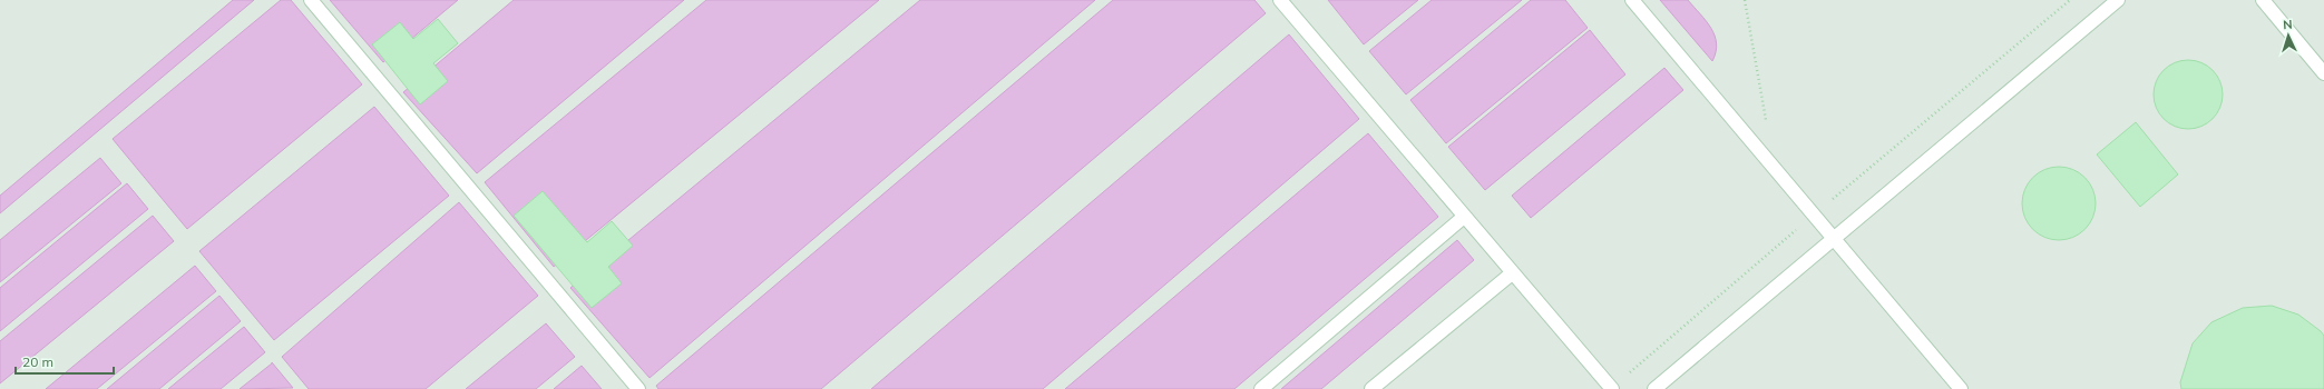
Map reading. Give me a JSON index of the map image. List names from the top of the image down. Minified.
{"scale_bar":"20 m","north":"top"}
